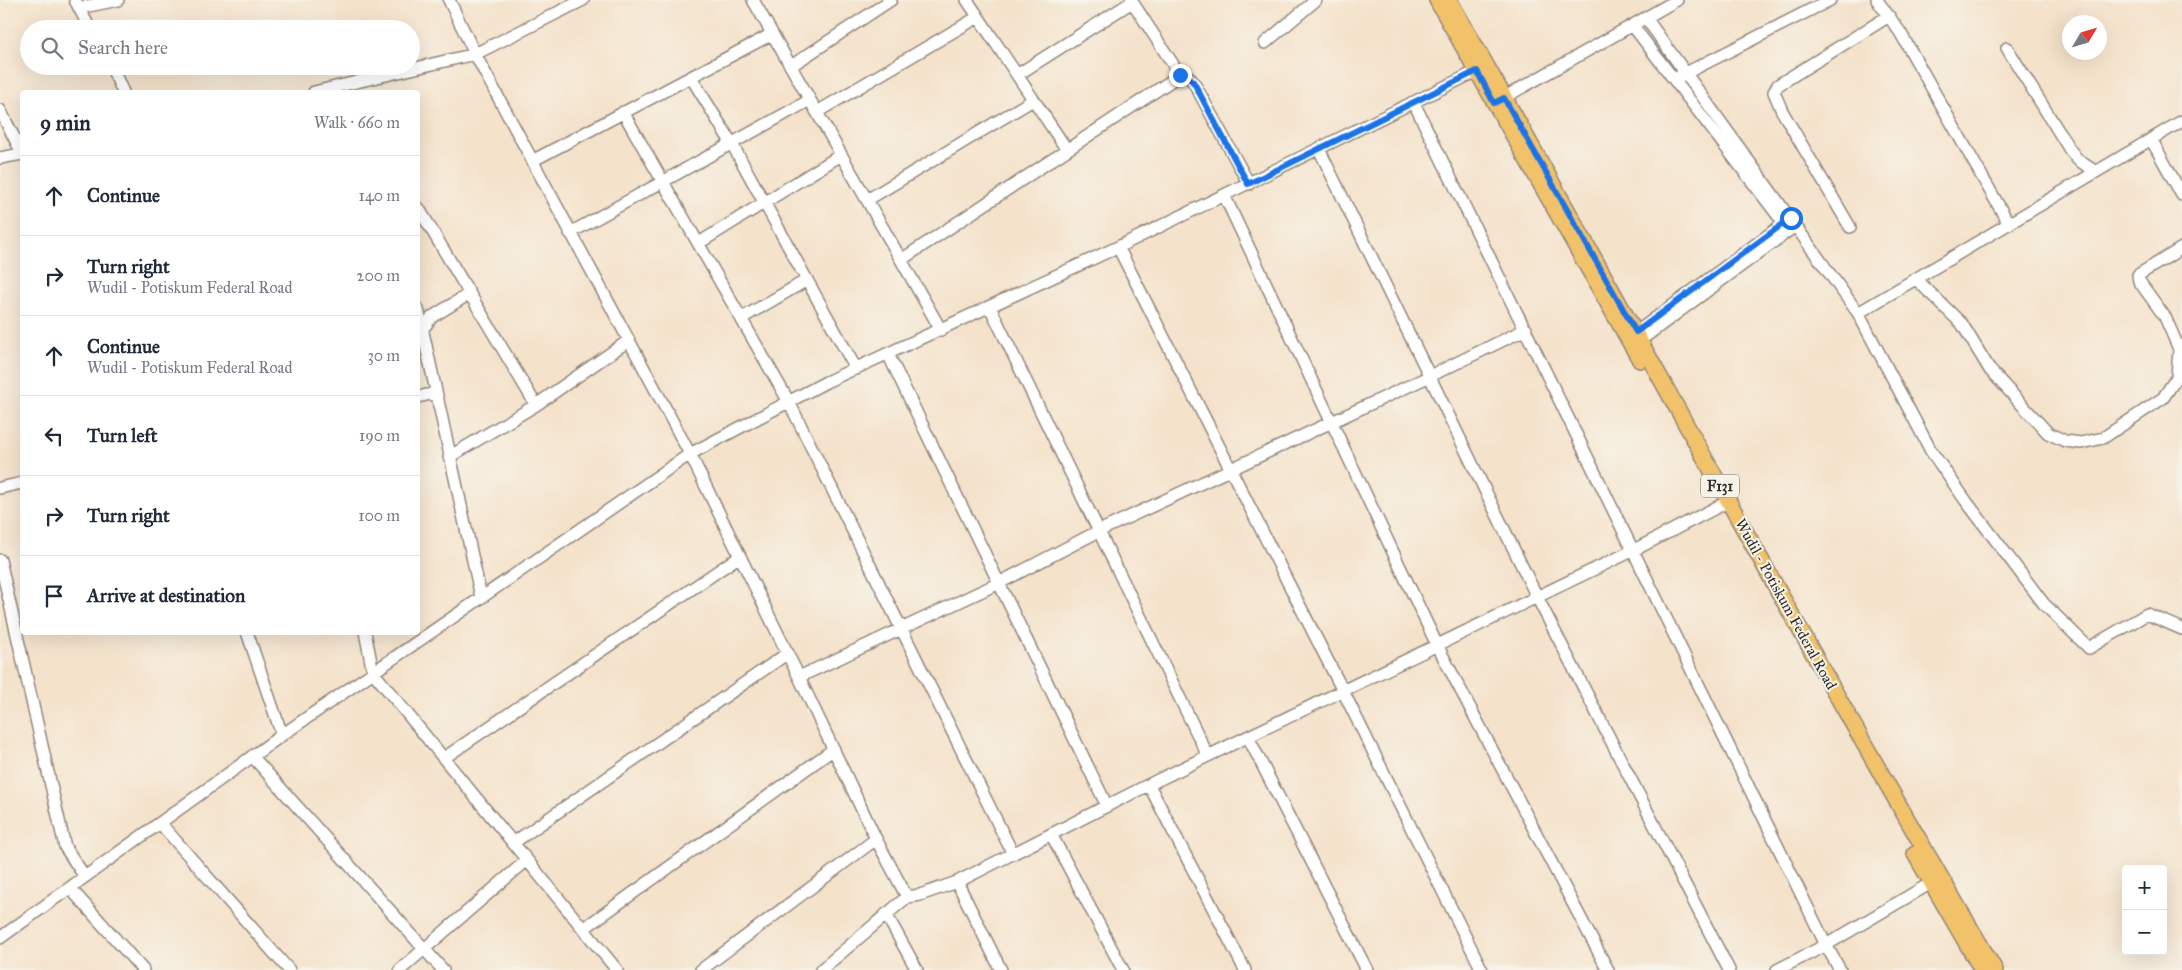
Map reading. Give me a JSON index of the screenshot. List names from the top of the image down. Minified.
{"streets":{"main road":["F131","Wudil - Potiskum Federal Road"]},"north":"top right","page":{"search":"Search here","heading":["9 min","Walk · 660 m"],"list":[["Continue","140 m"],["Turn right","Wudil - Potiskum Federal Road","200 m"],["Continue","Wudil - Potiskum Federal Road","30 m"],["Turn left","190 m"],["Turn right","100 m"],"Arrive at destination"],"map_buttons":["+","−"]}}
